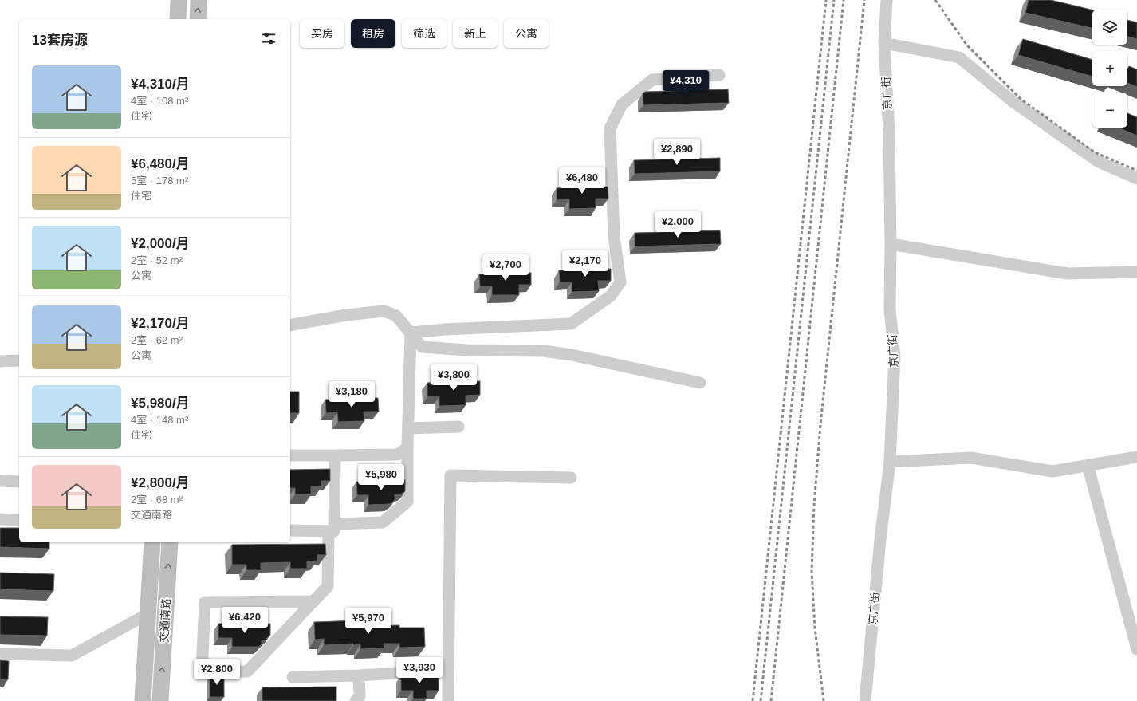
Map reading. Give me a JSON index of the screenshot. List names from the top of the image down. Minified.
{"streets":{"main road":["交通南路"],"street":["京广街"]},"page":{"map_buttons":["+","−"],"chip":["买房","租房","筛选","新上","公寓"],"heading":"13套房源","list":[{"name":"¥4,310/月","note":"4室 · 108 m² · 住宅"},{"name":"¥6,480/月","note":"5室 · 178 m² · 住宅"},{"name":"¥2,000/月","note":"2室 · 52 m² · 公寓"},{"name":"¥2,170/月","note":"2室 · 62 m² · 公寓"},{"name":"¥5,980/月","note":"4室 · 148 m² · 住宅"},{"name":"¥2,800/月","note":"2室 · 68 m² · 交通南路"}],"price":["¥4,310","¥2,890","¥6,480","¥2,000","¥2,170","¥2,700","¥3,800","¥3,180","¥5,980","¥6,420","¥5,970","¥3,930","¥2,800"]}}
